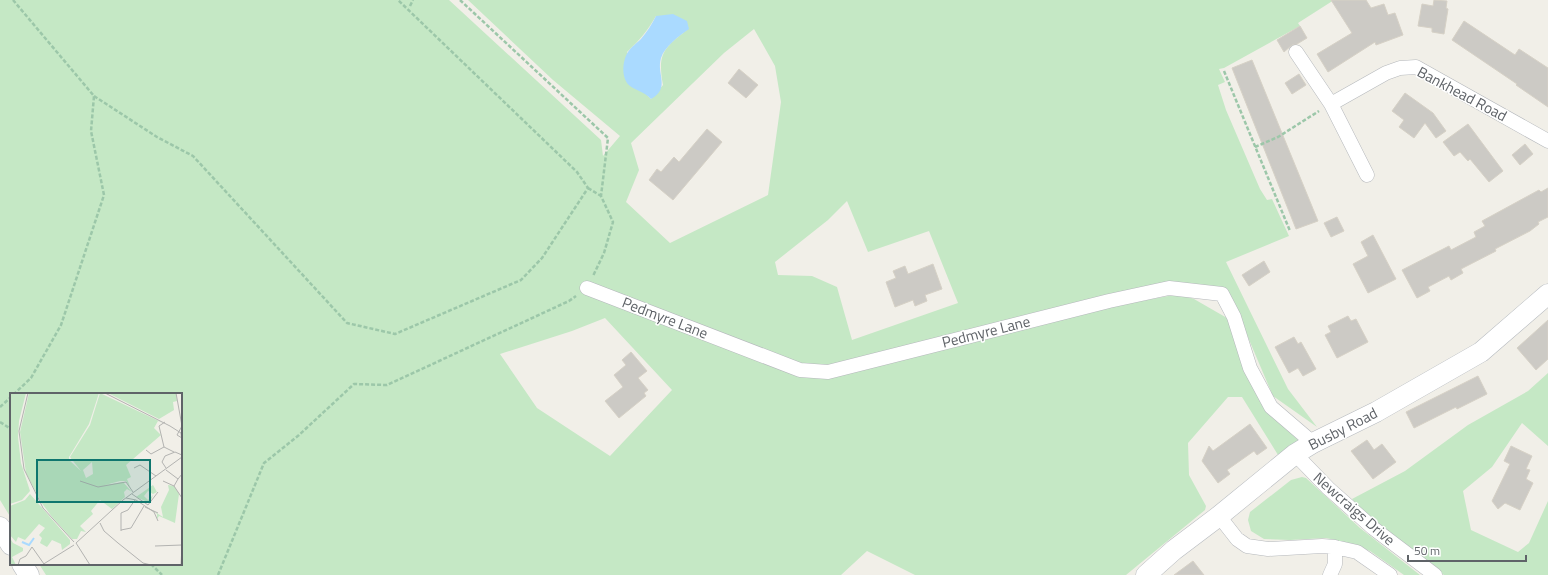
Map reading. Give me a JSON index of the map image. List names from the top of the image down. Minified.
{"streets":{"main road":["Busby Road"],"street":["Bankhead Road","Pedmyre Lane","Newcraigs Drive"]},"crossings":[["Pedmyre Lane","Busby Road"],["Busby Road","Newcraigs Drive"]],"scale_bar":"50 m"}
